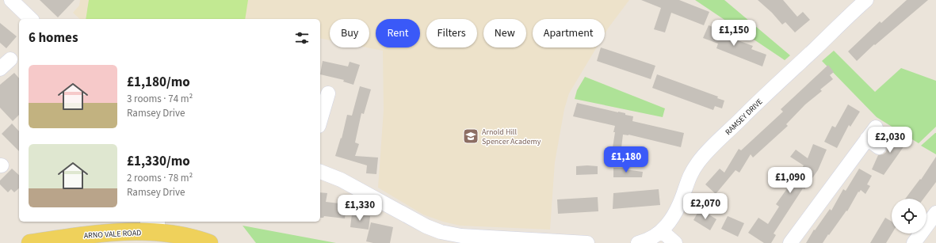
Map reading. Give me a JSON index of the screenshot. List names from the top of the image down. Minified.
{"streets":{"main road":["ARNO VALE ROAD"],"street":["RAMSEY DRIVE"]},"places":{"school or university":["Arnold Hill Spencer Academy"]},"page":{"chip":["Buy","Rent","Filters","New","Apartment"],"heading":"6 homes","price":["£1,150","£2,030","£1,180","£1,090","£2,070","£1,330"],"list":[{"name":"£1,180/mo","note":"3 rooms · 74 m² · Ramsey Drive"},{"name":"£1,330/mo","note":"2 rooms · 78 m² · Ramsey Drive"}]}}
